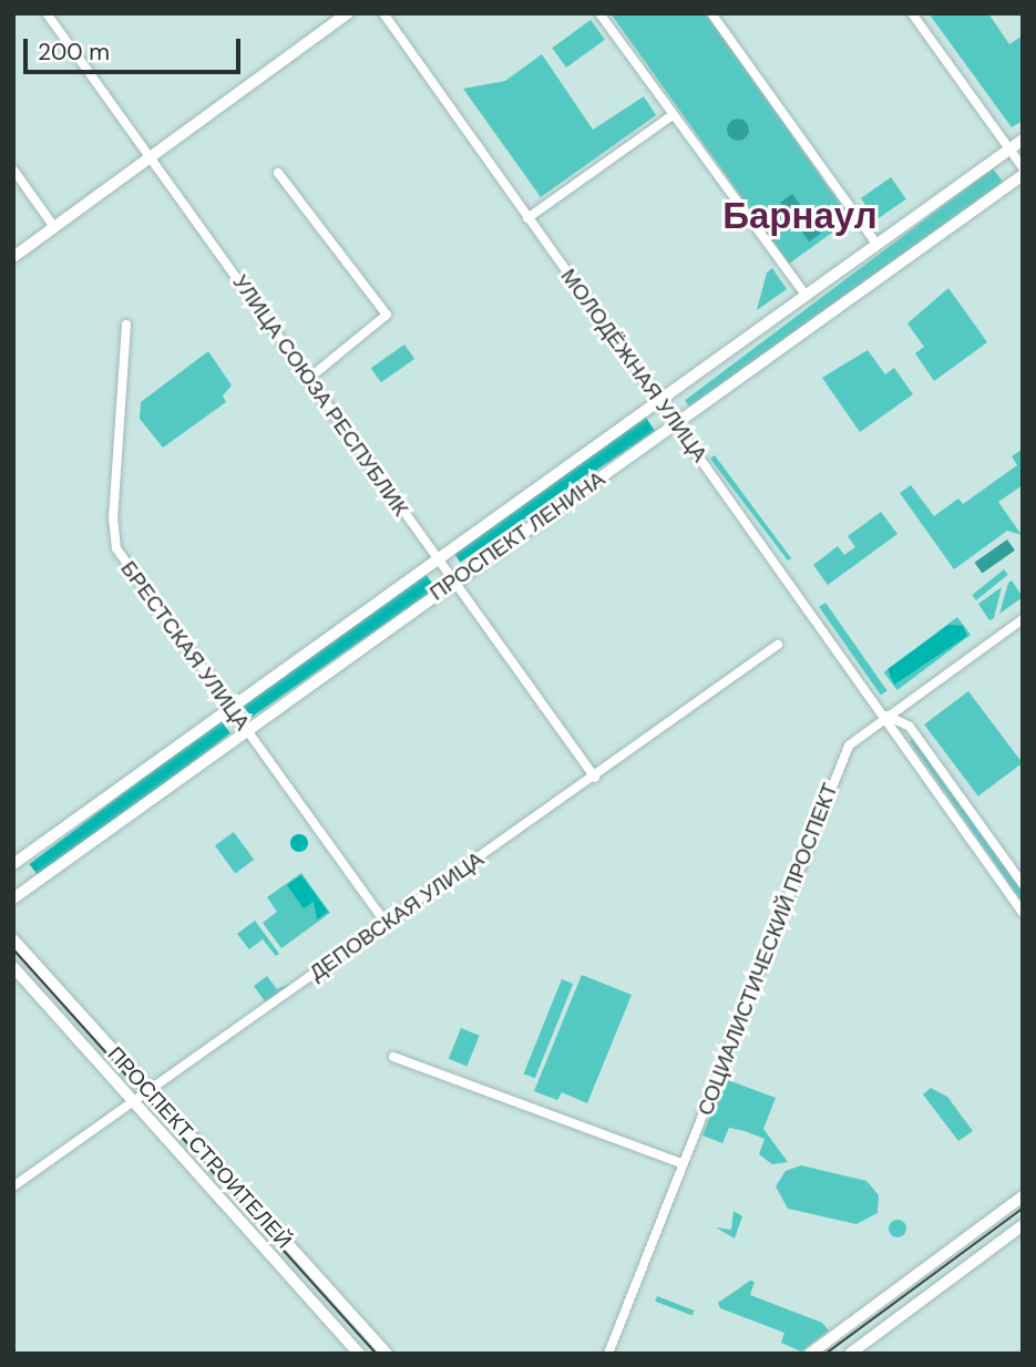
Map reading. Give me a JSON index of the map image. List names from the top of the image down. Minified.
{"streets":{"main road":["ПРОСПЕКТ ЛЕНИНА","ПРОСПЕКТ СТРОИТЕЛЕЙ"],"street":["МОЛОДЁЖНАЯ УЛИЦА","УЛИЦА СОЮЗА РЕСПУБЛИК","БРЕСТСКАЯ УЛИЦА","ДЕПОВСКАЯ УЛИЦА","СОЦИАЛИСТИЧЕСКИЙ ПРОСПЕКТ"]},"crossings":[["МОЛОДЁЖНАЯ УЛИЦА","ПРОСПЕКТ ЛЕНИНА"],["МОЛОДЁЖНАЯ УЛИЦА","СОЦИАЛИСТИЧЕСКИЙ ПРОСПЕКТ"],["УЛИЦА СОЮЗА РЕСПУБЛИК","ПРОСПЕКТ ЛЕНИНА"],["УЛИЦА СОЮЗА РЕСПУБЛИК","ДЕПОВСКАЯ УЛИЦА"],["ПРОСПЕКТ ЛЕНИНА","БРЕСТСКАЯ УЛИЦА"],["БРЕСТСКАЯ УЛИЦА","ДЕПОВСКАЯ УЛИЦА"],["ДЕПОВСКАЯ УЛИЦА","ПРОСПЕКТ СТРОИТЕЛЕЙ"]],"districts":["Барнаул"],"scale_bar":"200 m"}
